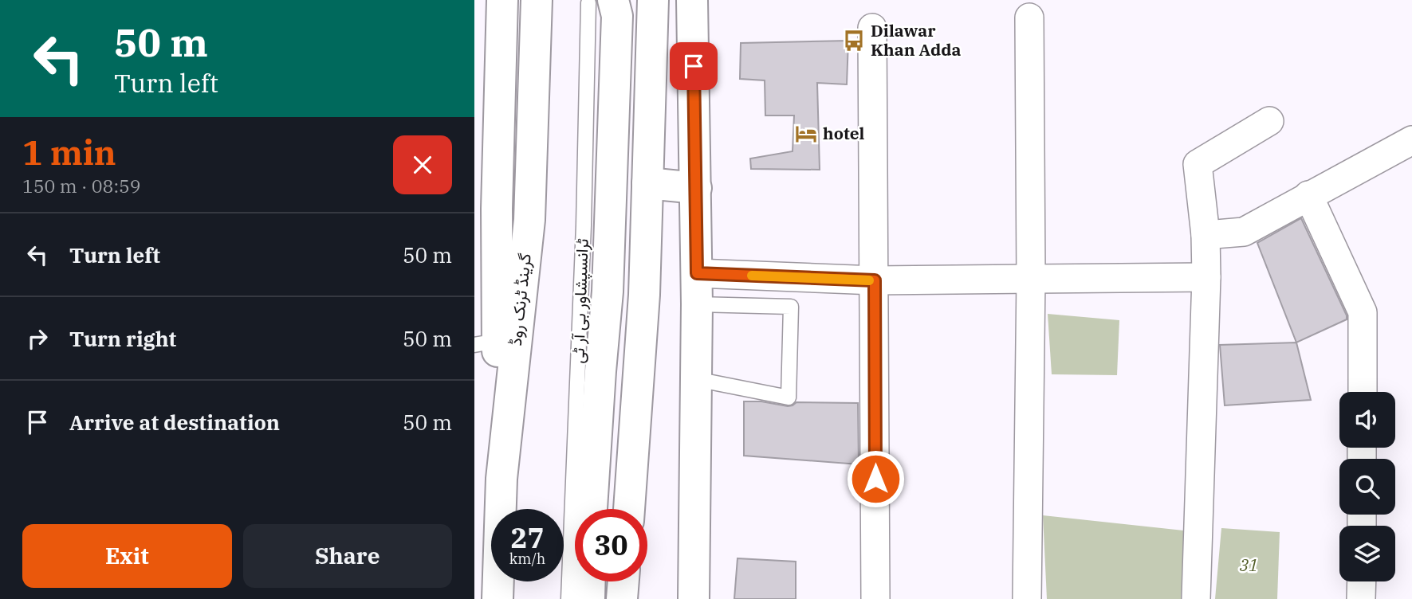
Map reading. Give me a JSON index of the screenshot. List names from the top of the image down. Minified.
{"streets":{"main road":["گرینڈ ٹرنک روڈ"],"lane":["ٹرانسپشاور بی آر ٹی"]},"parks":["31"],"places":{"bus stop":["Dilawar Khan Adda"],"hotel":["hotel"]},"page":{"turn":["50 m","Turn left"],"heading":["1 min","150 m · 08:59"],"list":[{"name":"Turn left","value":"50 m"},{"name":"Turn right","value":"50 m"},{"name":"Arrive at destination","value":"50 m"}],"speed":"27 km/h","limit":"30","buttons":["Exit","Share"]}}
